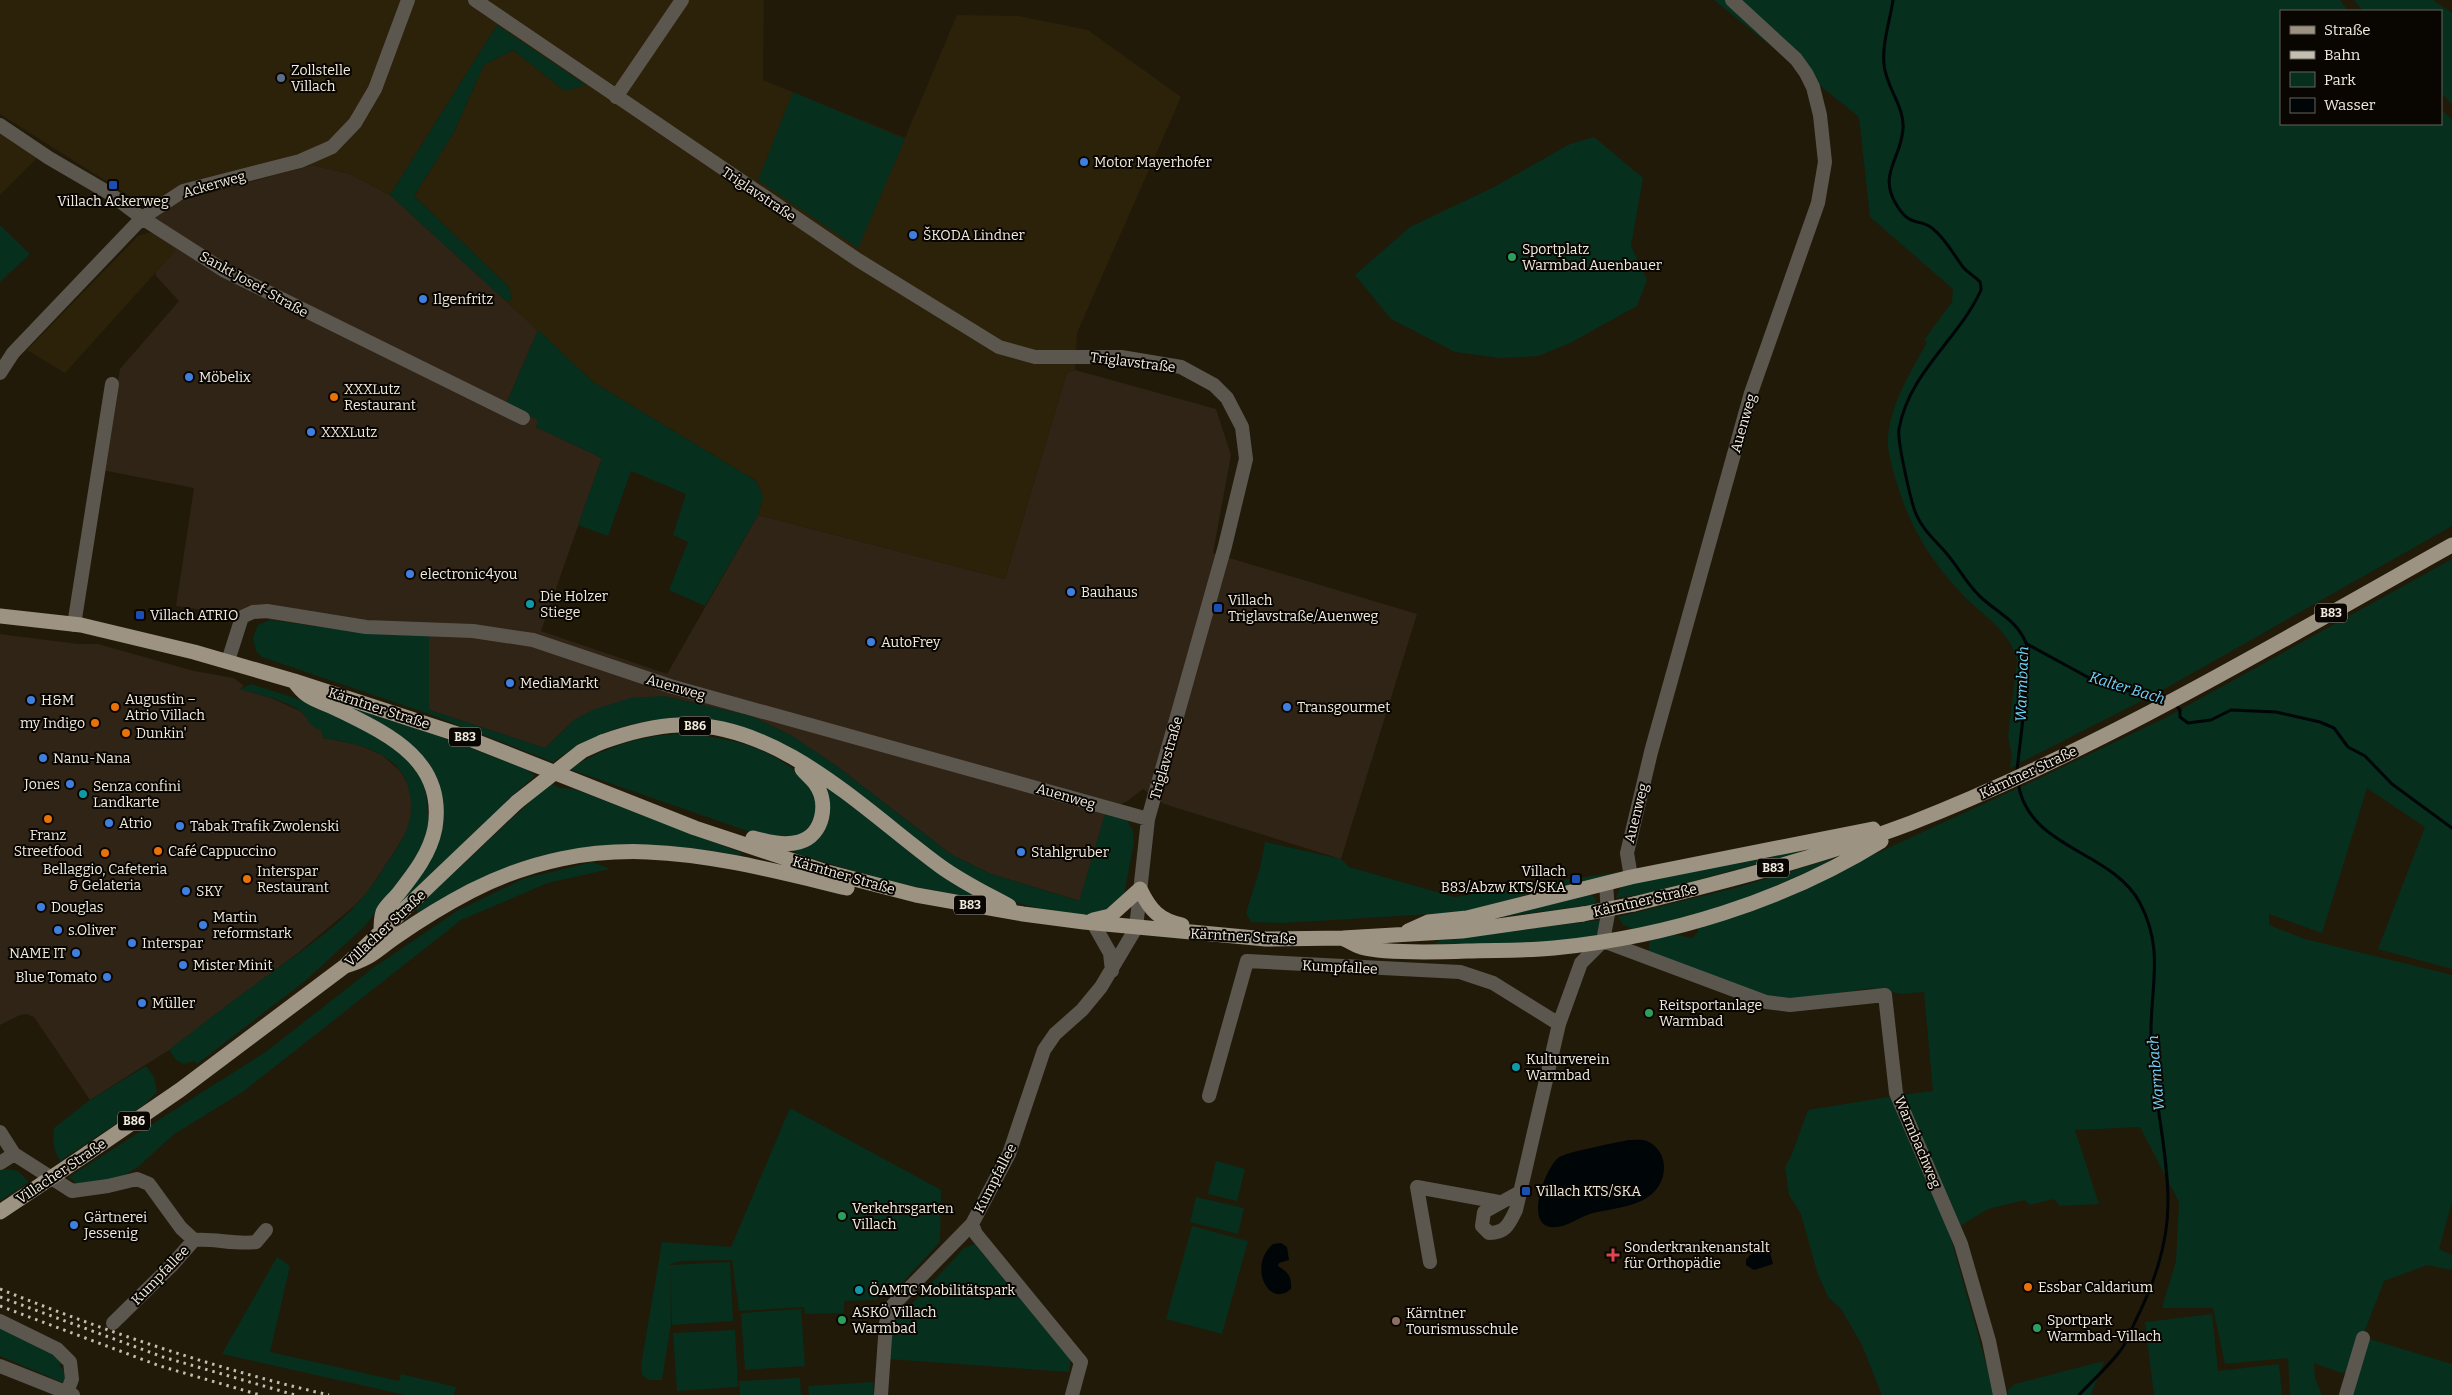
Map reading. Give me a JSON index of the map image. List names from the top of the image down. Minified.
{"streets":{"main road":["B83","Kärntner Straße","B86","Villacher Straße"],"street":["Ackerweg","Triglavstraße","Sankt Josef-Straße","Auenweg","Kumpfallee","Warmbachweg"]},"crossings":[["Ackerweg","Sankt Josef-Straße"],["Triglavstraße","Auenweg"],["Triglavstraße","Kärntner Straße"],["Triglavstraße","Kumpfallee"],["Auenweg","Kärntner Straße"],["Kärntner Straße","Kumpfallee"]],"water":["Warmbach","Kalter Bach"],"places":{"other":["Zollstelle Villach","Motor Mayerhofer","ŠKODA Lindner","Sportplatz Warmbad Auenbauer","Ilgenfritz","Möbelix","XXXLutz Restaurant","XXXLutz","electronic4you","Bauhaus","Die Holzer Stiege","AutoFrey","MediaMarkt","H&M","Augustin – Atrio Villach","Transgourmet","my Indigo","Dunkin'","Nanu-Nana","Jones","Senza confini Landkarte","Franz Streetfood","Atrio","Tabak Trafik Zwolenski","Café Cappuccino","Stahlgruber","Bellaggio, Cafeteria & Gelateria","Interspar Restaurant","SKY","Douglas","Martin reformstark","s.Oliver","Interspar","NAME IT","Mister Minit","Blue Tomato","Müller","Reitsportanlage Warmbad","Kulturverein Warmbad","Verkehrsgarten Villach","Gärtnerei Jessenig","Essbar Caldarium","ÖAMTC Mobilitätspark","ASKÖ Villach Warmbad","Kärntner Tourismusschule","Sportpark Warmbad-Villach"],"transit":["Villach Ackerweg","Villach Triglavstraße/Auenweg","Villach ATRIO","Villach B83/Abzw KTS/SKA","Villach KTS/SKA"],"health":["Sonderkrankenanstalt für Orthopädie"]},"legend":["Straße","Bahn","Park","Wasser"]}
